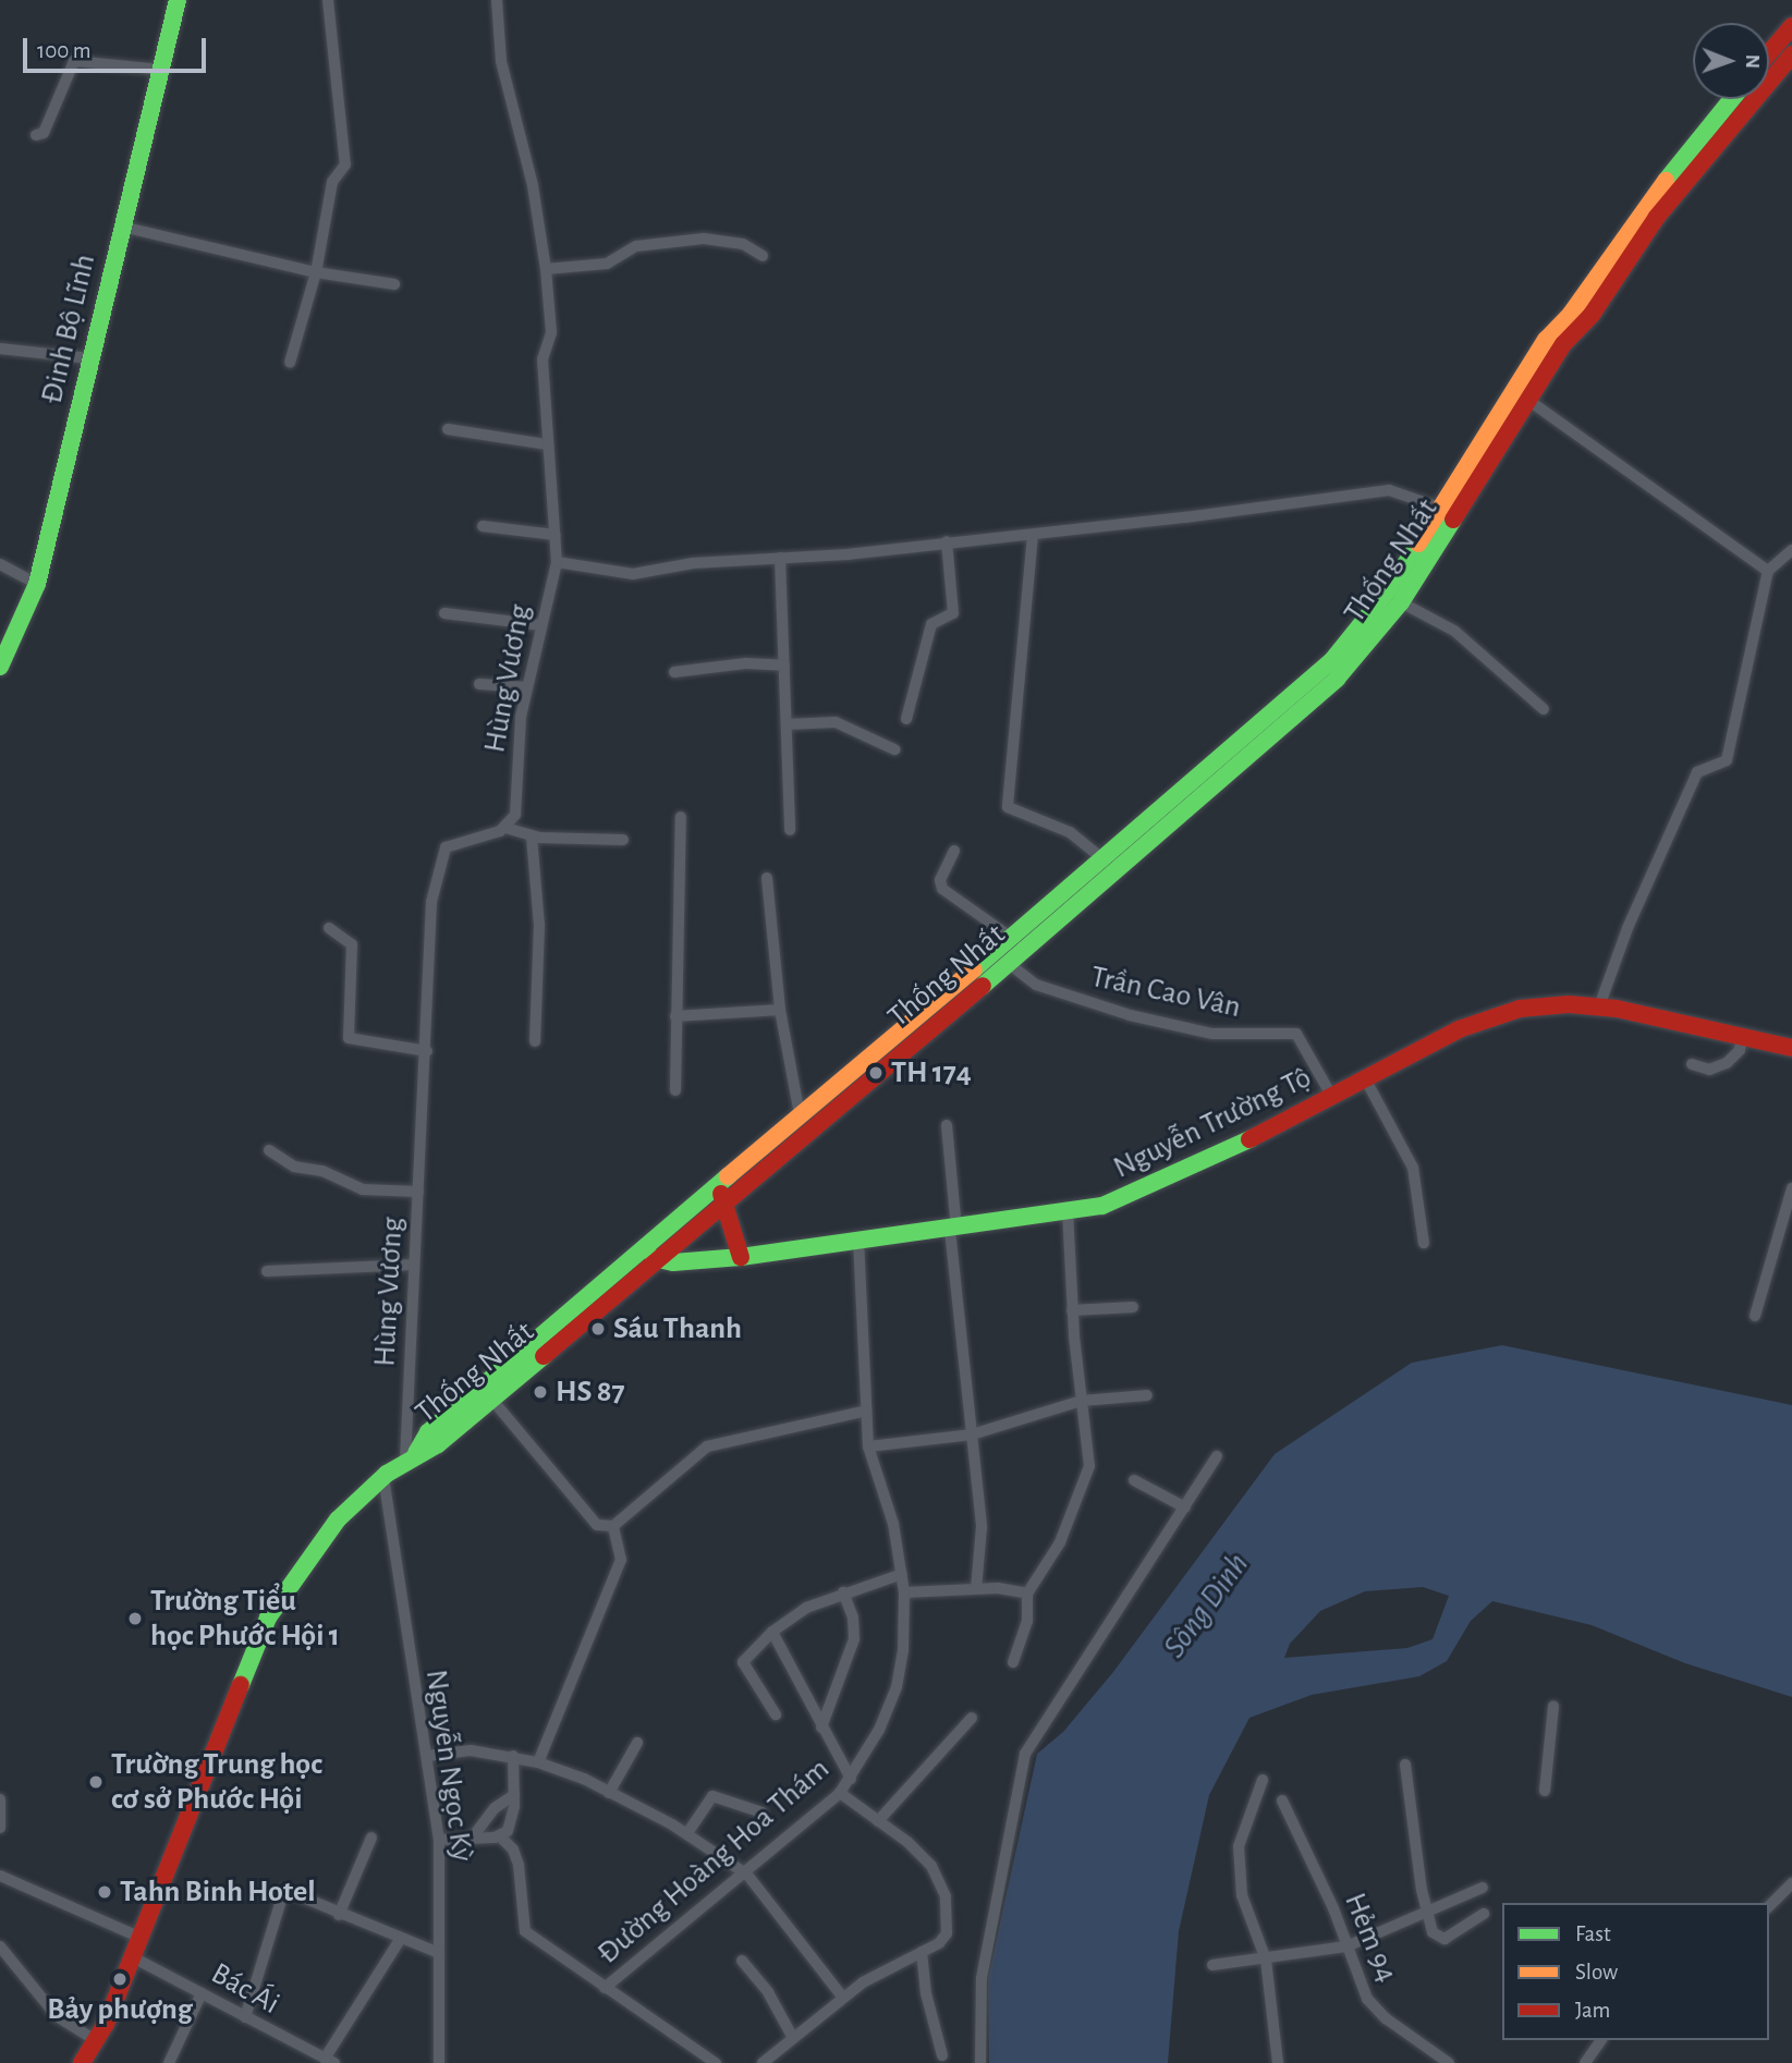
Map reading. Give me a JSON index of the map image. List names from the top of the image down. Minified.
{"streets":{"main road":["Đinh Bộ Lĩnh","Thống Nhất","Nguyễn Trường Tộ"],"street":["Hùng Vương","Trần Cao Vân","Nguyễn Ngọc Kỳ","Đường Hoàng Hoa Thám","Hẻm 94","Bác Ái"]},"crossings":[["Thống Nhất","Hùng Vương"],["Thống Nhất","Trần Cao Vân"],["Thống Nhất","Nguyễn Trường Tộ"],["Trần Cao Vân","Nguyễn Trường Tộ"],["Nguyễn Trường Tộ","Đường Hoàng Hoa Thám"]],"water":["Sông Dinh"],"places":["TH 174","Sáu Thanh","HS 87","Trường Tiểu học Phước Hội 1","Trường Trung học cơ sở Phước Hội","Tahn Binh Hotel","Bảy phượng"],"legend":["Fast","Slow","Jam"],"scale_bar":"100 m","north":"right"}
